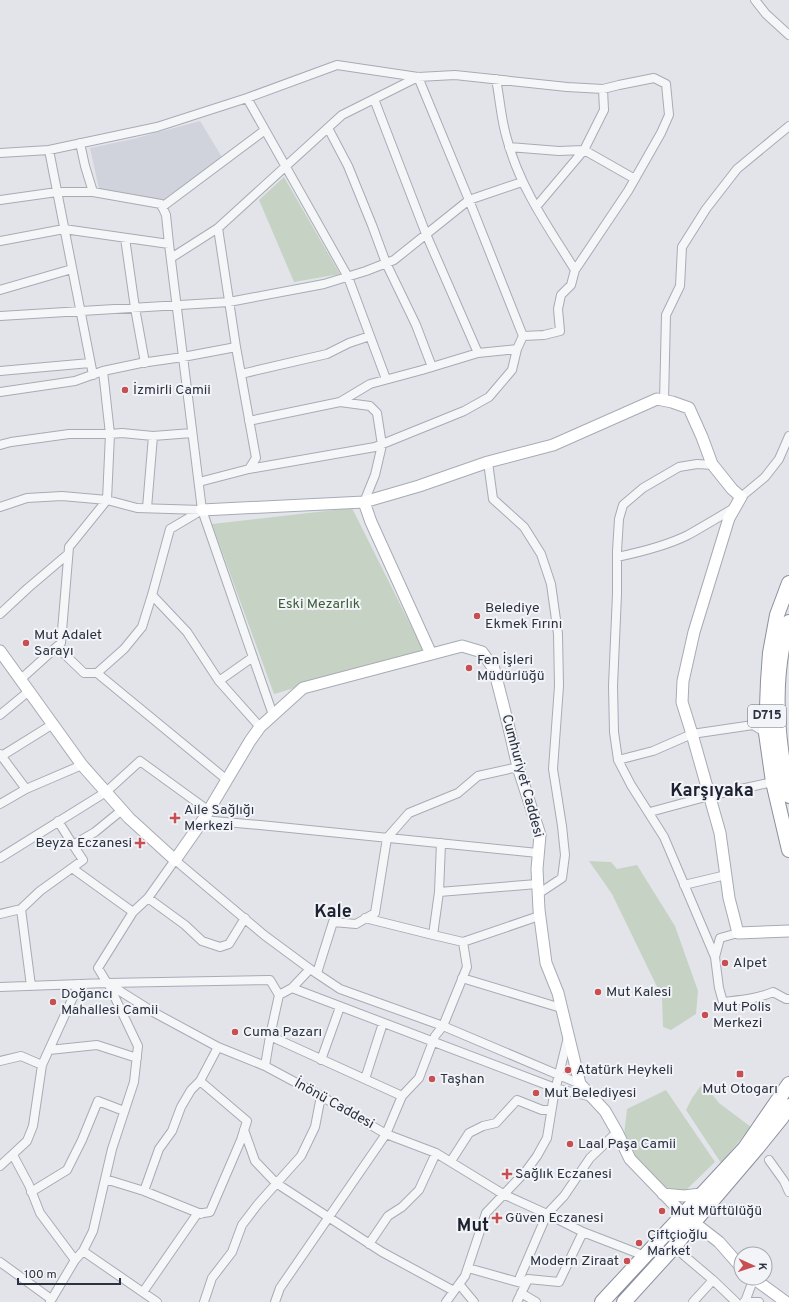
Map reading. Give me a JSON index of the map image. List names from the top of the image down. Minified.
{"streets":{"highway":["D715"],"street":["Cumhuriyet Caddesi","İnönü Caddesi"]},"districts":["Karşıyaka","Kale","Mut"],"parks":["Eski Mezarlık"],"places":{"other":["İzmirli Camii","Belediye Ekmek Fırını","Mut Adalet Sarayı","Fen İşleri Müdürlüğü","Alpet","Mut Kalesi","Doğancı Mahallesi Camii","Mut Polis Merkezi","Cuma Pazarı","Atatürk Heykeli","Taşhan","Mut Belediyesi","Laal Paşa Camii","Mut Müftülüğü","Çiftçioğlu Market","Modern Ziraat"],"health":["Aile Sağlığı Merkezi","Beyza Eczanesi","Sağlık Eczanesi","Güven Eczanesi"],"transit":["Mut Otogarı"]},"scale_bar":"100 m","north":"right"}
